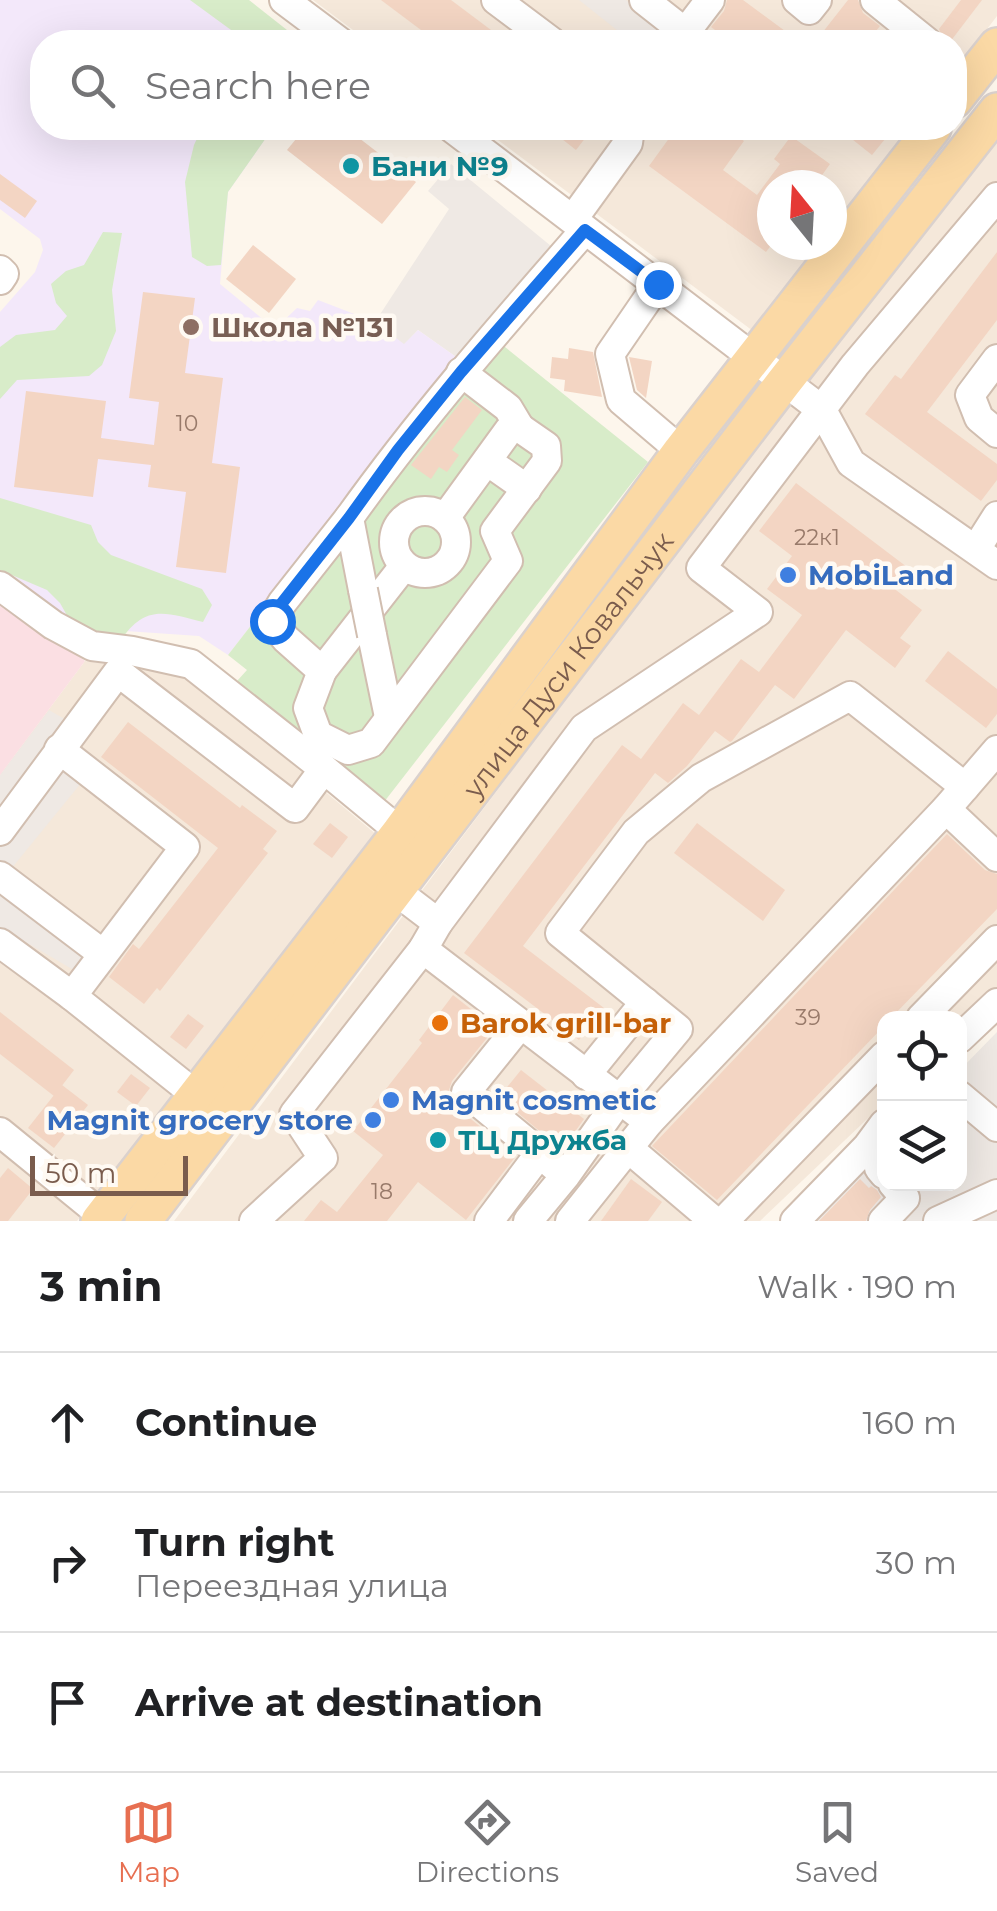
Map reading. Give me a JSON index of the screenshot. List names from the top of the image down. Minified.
{"streets":{"main road":["улица Дуси Ковальчук"]},"places":["Бани №9","Школа №131","MobiLand","Barok grill-bar","Magnit cosmetic","Magnit grocery store","ТЦ Дружба"],"house_numbers":["10","22к1","39","18"],"scale_bar":"50 m","north":"top","page":{"search":"Search here","scale":"50 m","heading":["3 min","Walk · 190 m"],"list":[["Continue","160 m"],["Turn right","Переездная улица","30 m"],"Arrive at destination"],"nav":["Map","Directions","Saved"]}}
